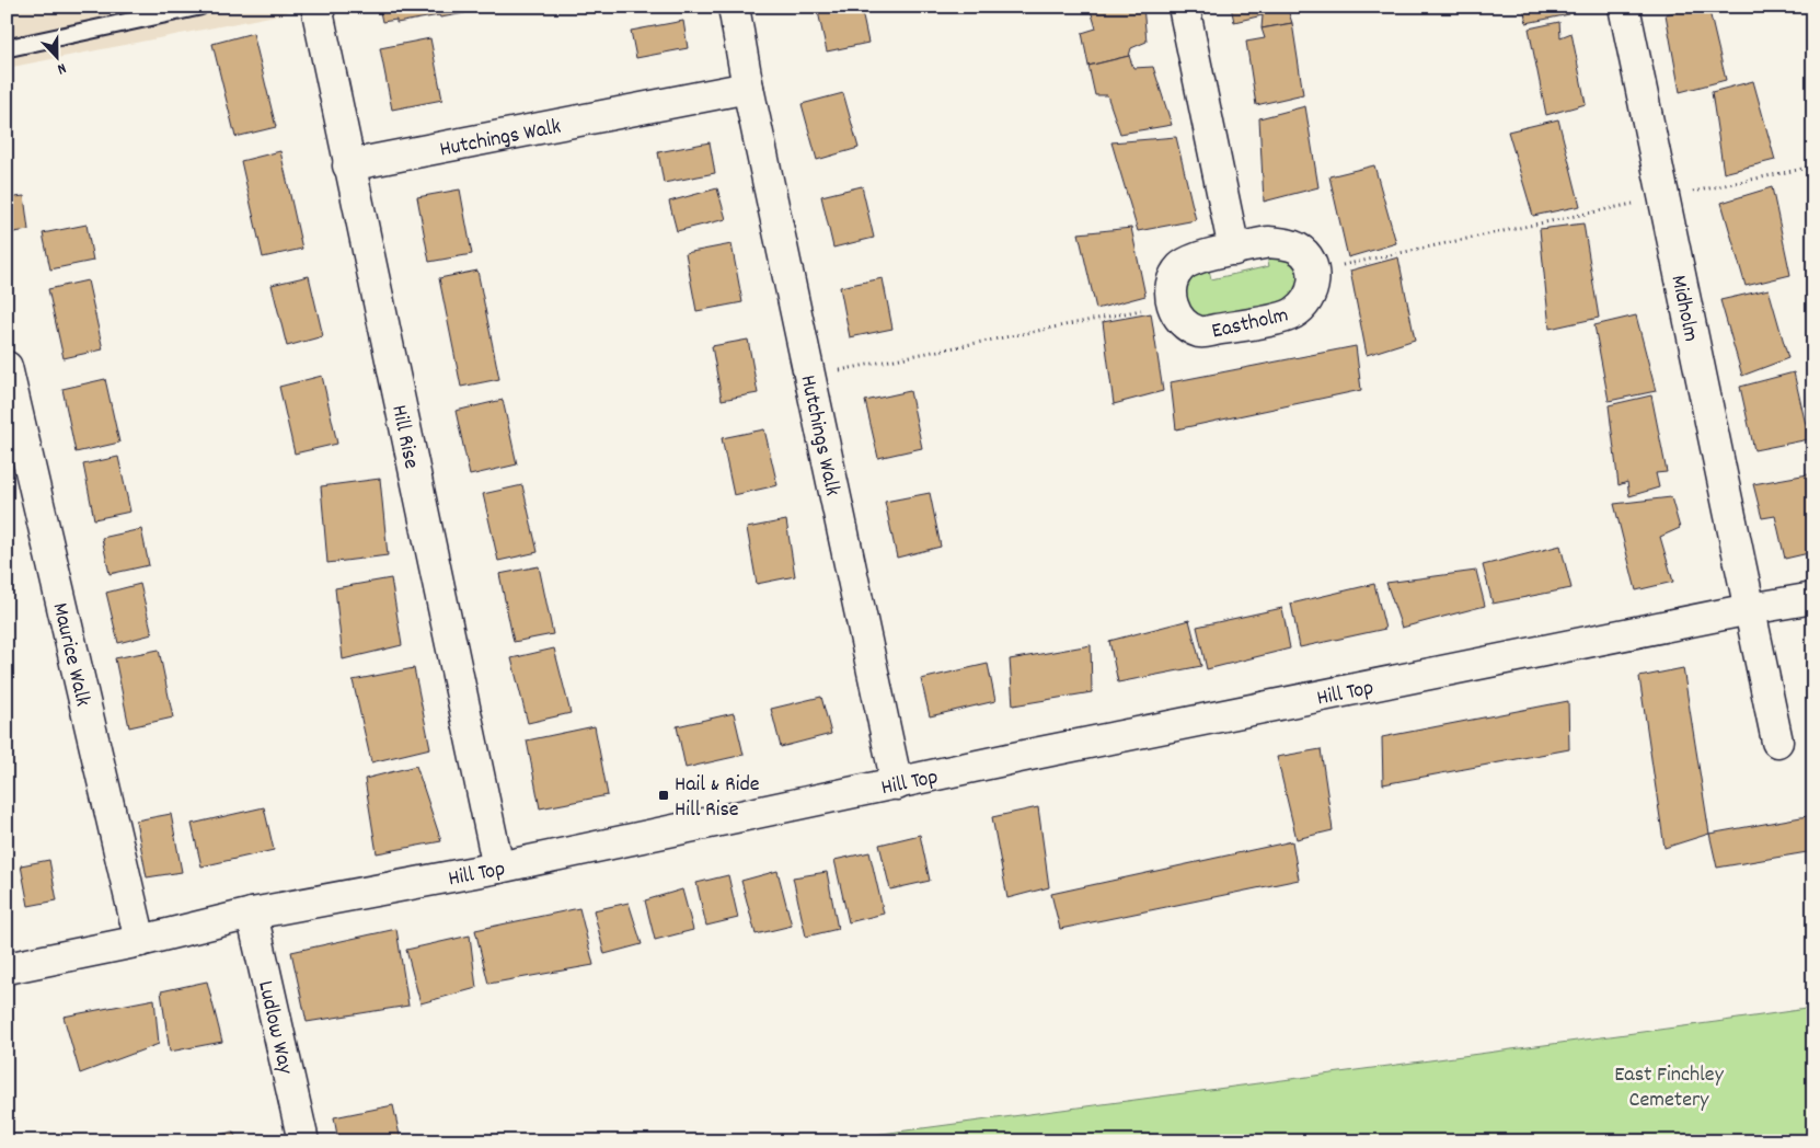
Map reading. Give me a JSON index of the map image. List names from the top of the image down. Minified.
{"streets":{"street":["Hutchings Walk","Midholm","Eastholm","Hill Rise","Maurice Walk","Hill Top","Ludlow Way"]},"crossings":[["Hutchings Walk","Hill Rise"],["Hutchings Walk","Hill Top"],["Midholm","Hill Top"],["Hill Rise","Hill Top"],["Maurice Walk","Hill Top"],["Hill Top","Ludlow Way"]],"parks":["East Finchley Cemetery"],"places":{"transit":["Hail & Ride Hill Rise"]},"north":"bottom"}
